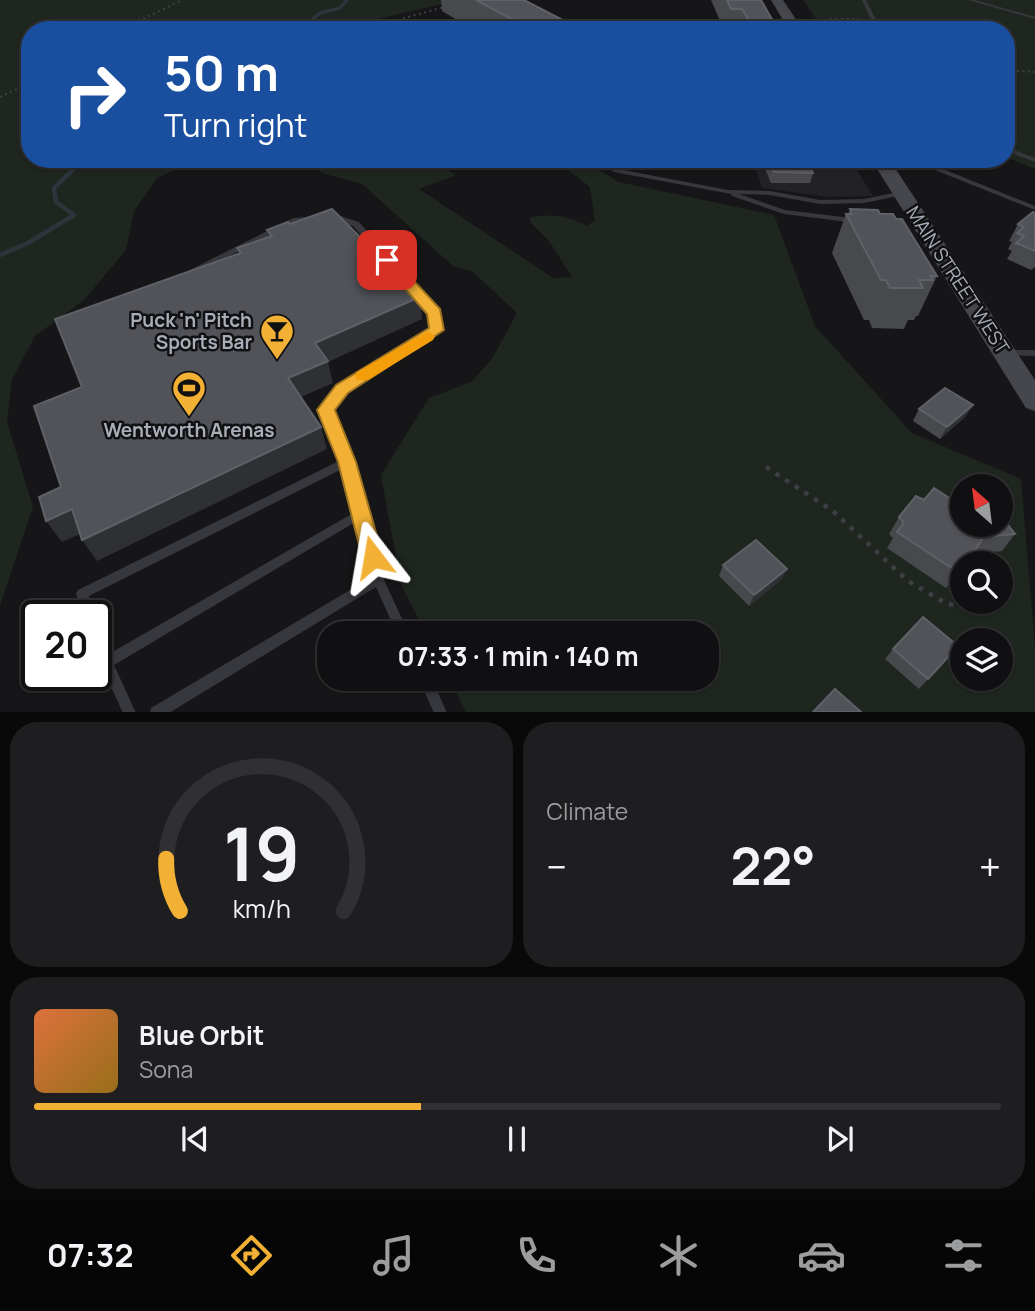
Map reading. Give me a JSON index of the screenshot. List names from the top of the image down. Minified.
{"streets":{"main road":["MAIN STREET WEST"]},"places":{"bar":["Puck 'n' Pitch Sports Bar"],"sports":["Wentworth Arenas"]},"north":"top left","page":{"turn":["50 m","Turn right"],"limit":"20","trip":"07:33 · 1 min · 140 m","tile":"Climate","heat":["−","22°","+"],"song":["Blue Orbit","Sona"],"tabs":"07:32","gauge":["19","km/h"]}}
